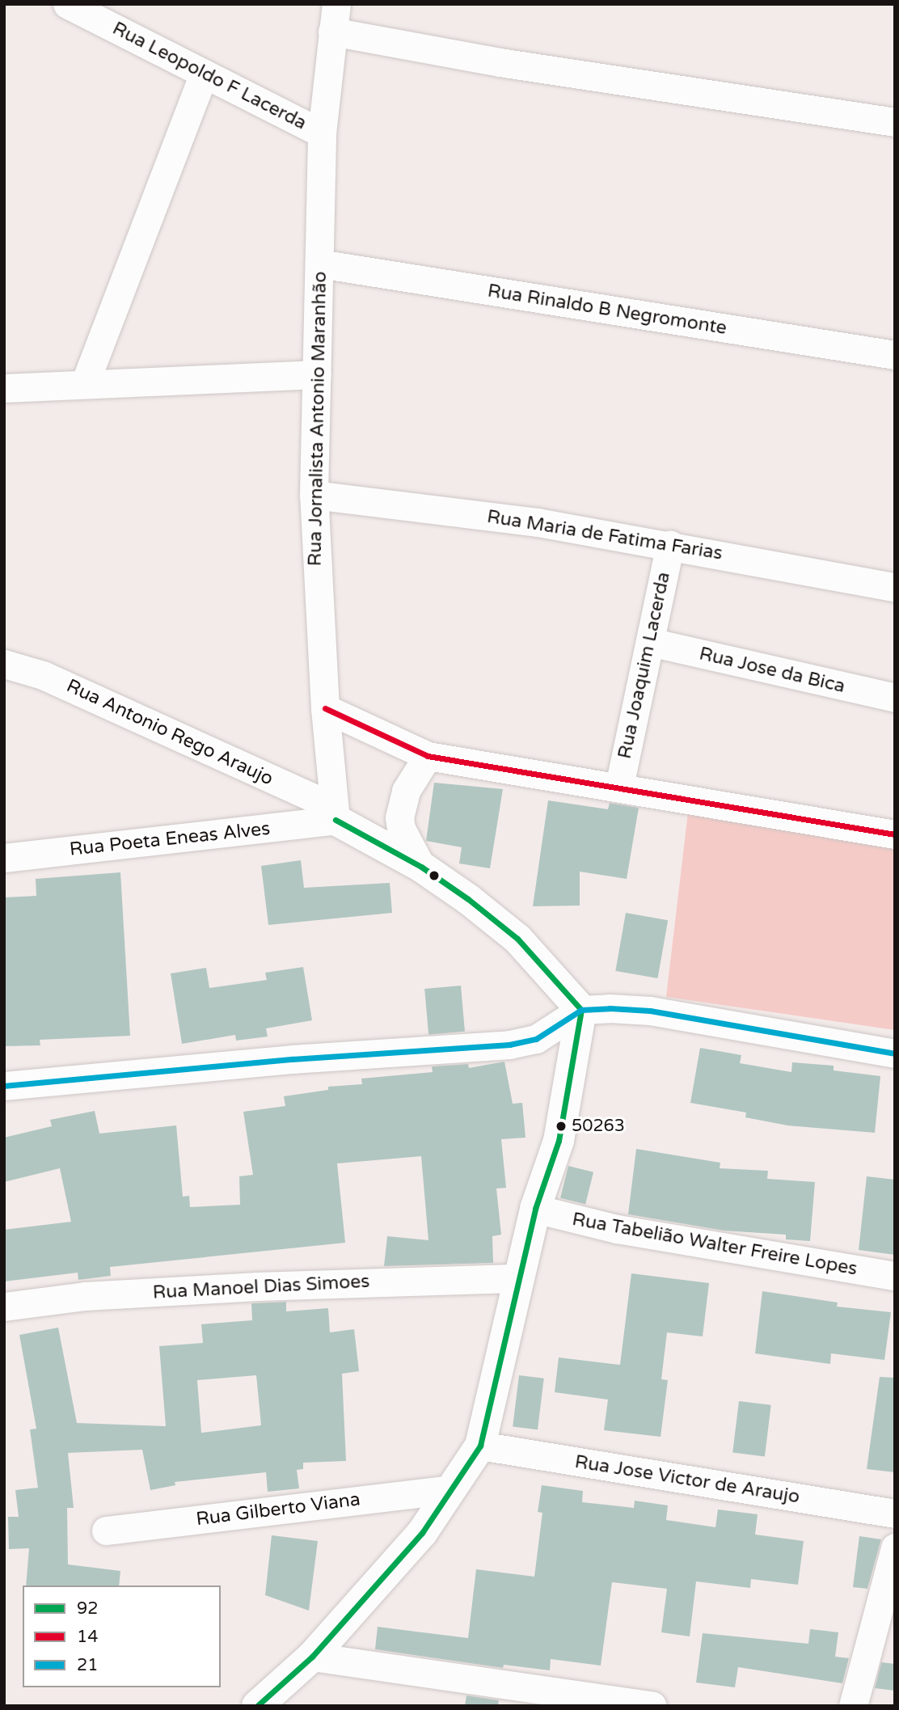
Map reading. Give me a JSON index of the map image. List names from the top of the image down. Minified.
{"streets":{"street":["Rua Leopoldo F Lacerda","Rua Rinaldo B Negromonte","Rua Jornalista Antonio Maranhão","Rua Maria de Fatima Farias","Rua Joaquim Lacerda","Rua Jose da Bica","Rua Antonio Rego Araujo","Rua Poeta Eneas Alves","Rua Tabelião Walter Freire Lopes","Rua Manoel Dias Simoes","Rua Jose Victor de Araujo","Rua Gilberto Viana"]},"crossings":[["Rua Leopoldo F Lacerda","Rua Jornalista Antonio Maranhão"],["Rua Rinaldo B Negromonte","Rua Jornalista Antonio Maranhão"],["Rua Jornalista Antonio Maranhão","Rua Maria de Fatima Farias"],["Rua Jornalista Antonio Maranhão","Rua Antonio Rego Araujo"],["Rua Jornalista Antonio Maranhão","Rua Poeta Eneas Alves"],["Rua Maria de Fatima Farias","Rua Joaquim Lacerda"],["Rua Joaquim Lacerda","Rua Jose da Bica"],["Rua Antonio Rego Araujo","Rua Poeta Eneas Alves"]],"places":["50263"],"lines":["transit line 14","transit line 92","transit line 21"],"legend":["92","14","21"]}
